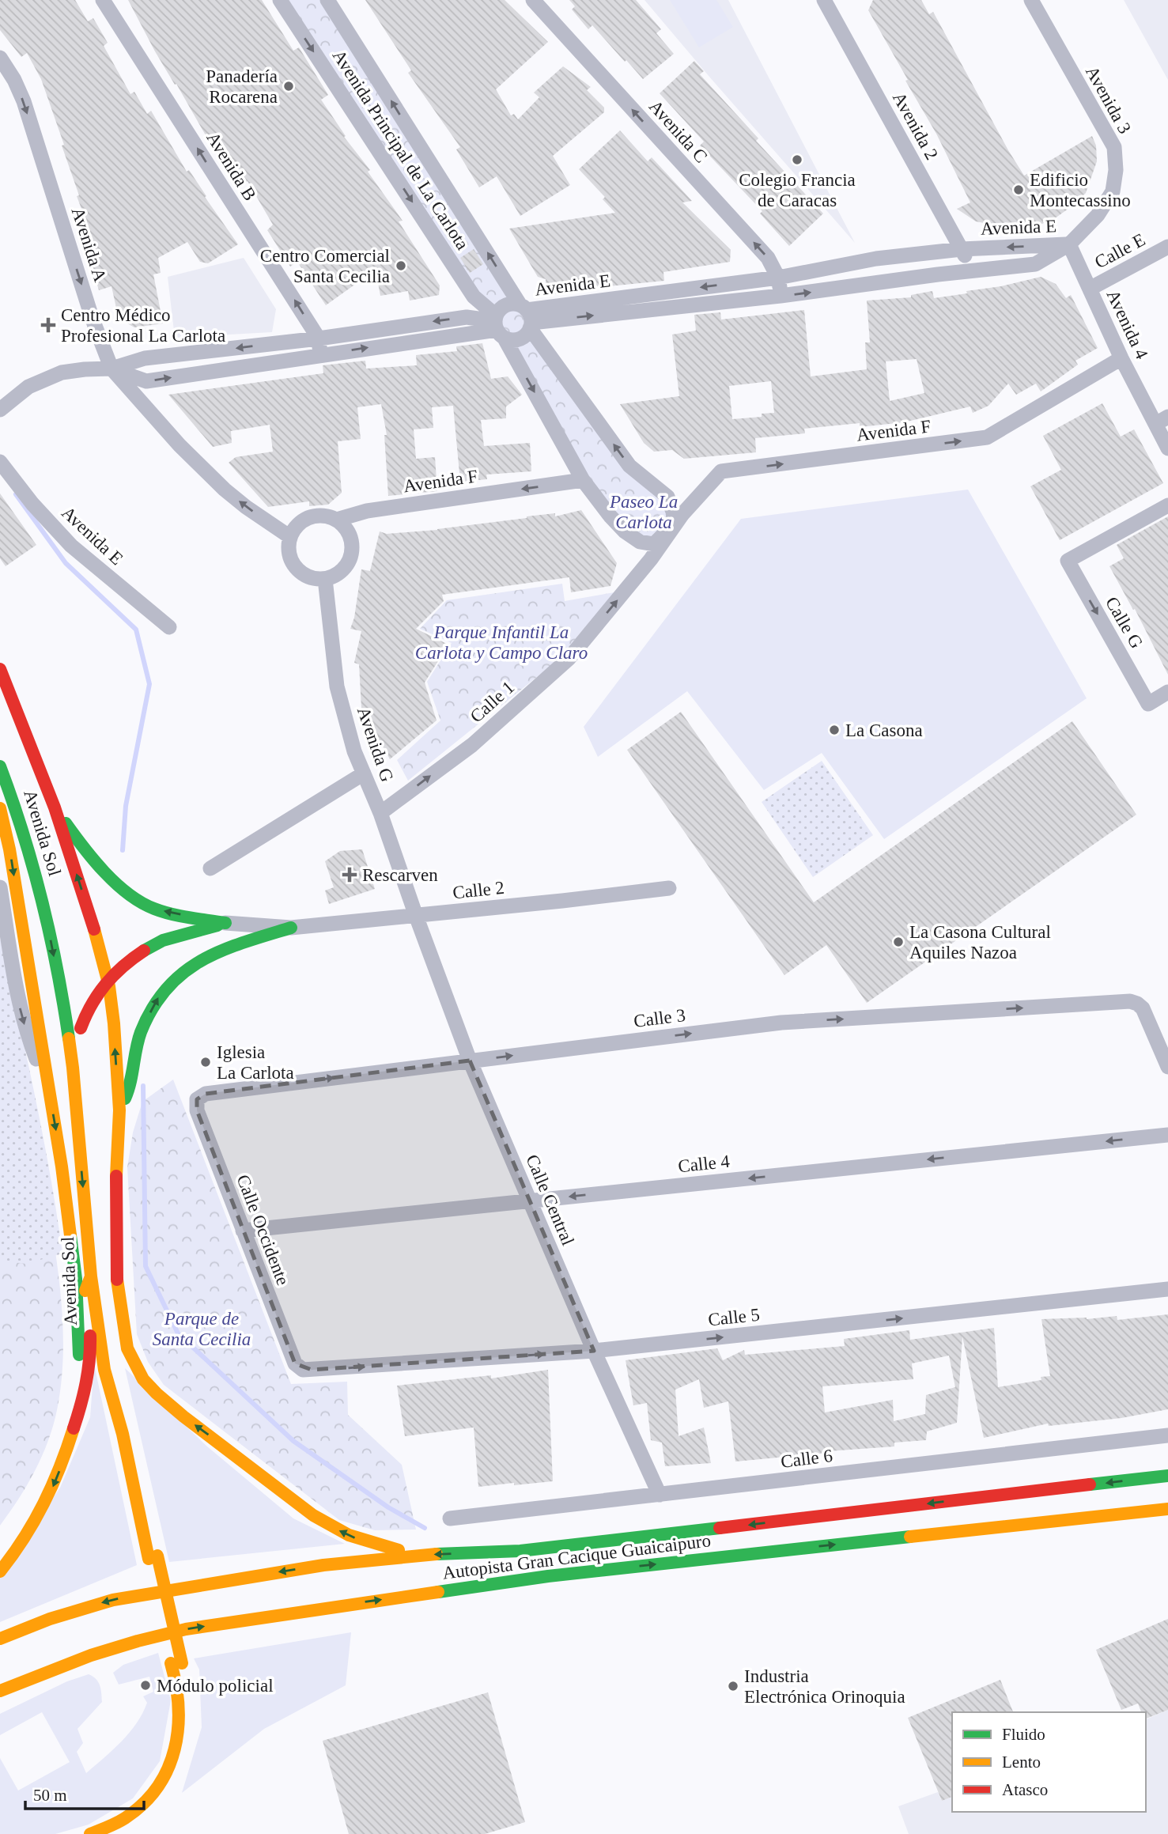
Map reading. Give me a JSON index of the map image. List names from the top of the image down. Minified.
{"streets":{"main road":["Avenida Sol","Autopista Gran Cacique Guaicaipuro"],"street":["Avenida 3","Avenida 2","Avenida C","Avenida Principal de La Carlota","Avenida B","Avenida E","Avenida A","Calle E","Avenida 4","Avenida F","Calle G","Calle 1","Avenida G","Calle 2","Calle 3","Calle 4","Calle Central","Calle Occidente","Calle 5","Calle 6"]},"crossings":[["Avenida 3","Avenida E"],["Avenida 3","Avenida 4"],["Avenida 2","Avenida E"],["Avenida C","Avenida E"],["Avenida Principal de La Carlota","Avenida E"],["Avenida Principal de La Carlota","Avenida F"],["Avenida Principal de La Carlota","Calle 1"],["Avenida E","Avenida 4"],["Avenida A","Avenida F"],["Avenida A","Avenida G"],["Calle E","Avenida 4"],["Avenida 4","Avenida F"],["Avenida F","Calle 1"],["Avenida F","Avenida G"],["Calle 1","Avenida G"],["Avenida G","Calle 2"],["Avenida G","Calle Central"],["Calle 2","Calle Central"],["Calle 3","Calle Central"],["Calle 3","Calle Occidente"],["Calle 4","Calle Central"],["Calle 4","Calle Occidente"],["Calle Central","Calle 5"],["Calle Central","Calle 6"],["Calle Occidente","Calle 5"]],"one_way":["Avenida C","Avenida B","Calle 1","Calle 3","Calle 4","Calle 5"],"parks":["Paseo La Carlota","Parque Infantil La Carlota y Campo Claro","Parque de Santa Cecilia"],"places":{"other":["Panadería Rocarena","Colegio Francia de Caracas","Edificio Montecassino","Centro Comercial Santa Cecilia","La Casona","La Casona Cultural Aquiles Nazoa","Iglesia La Carlota","Módulo policial","Industria Electrónica Orinoquia"],"health":["Centro Médico Profesional La Carlota","Rescarven"]},"legend":["Fluido","Lento","Atasco"],"scale_bar":"50 m"}
